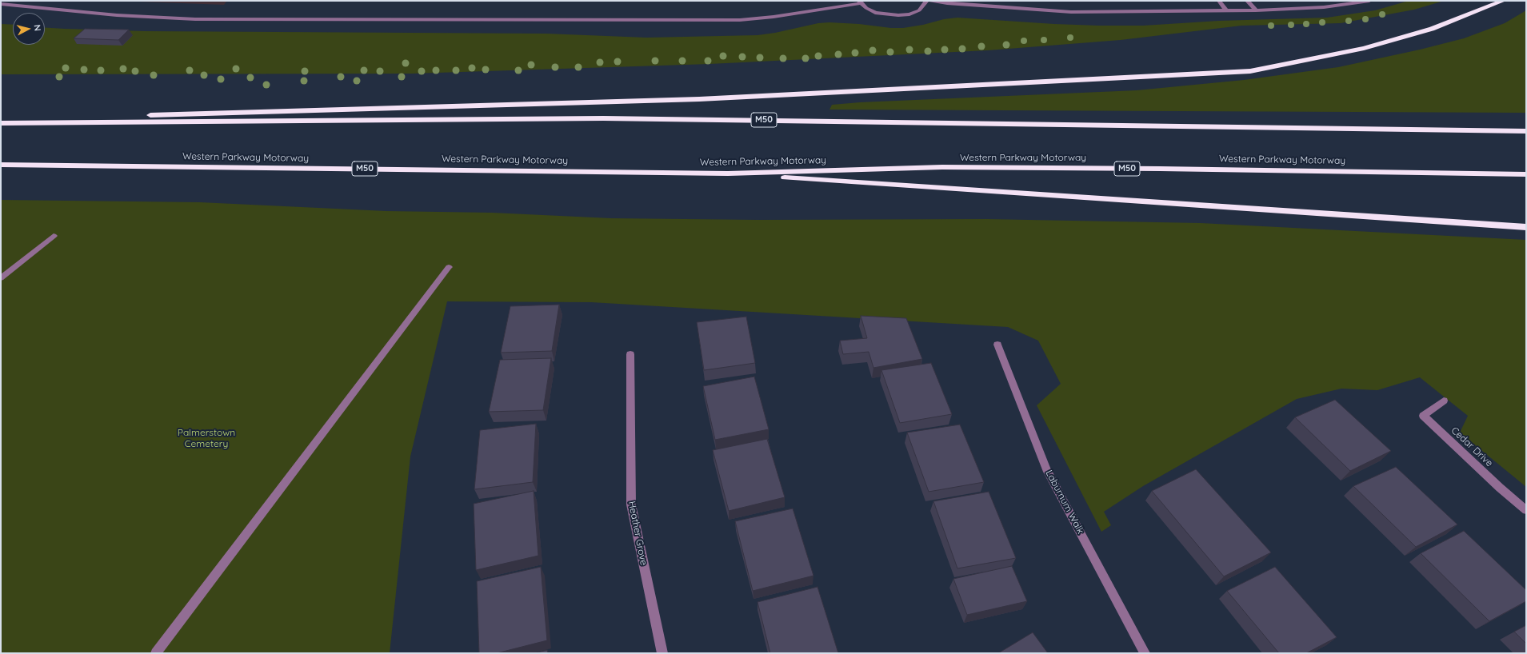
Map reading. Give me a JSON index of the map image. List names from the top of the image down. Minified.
{"streets":{"highway":["M50","Western Parkway Motorway"],"street":["Cedar Drive","Laburnum Walk","Heather Grove"]},"parks":["Palmerstown Cemetery"],"north":"right"}
